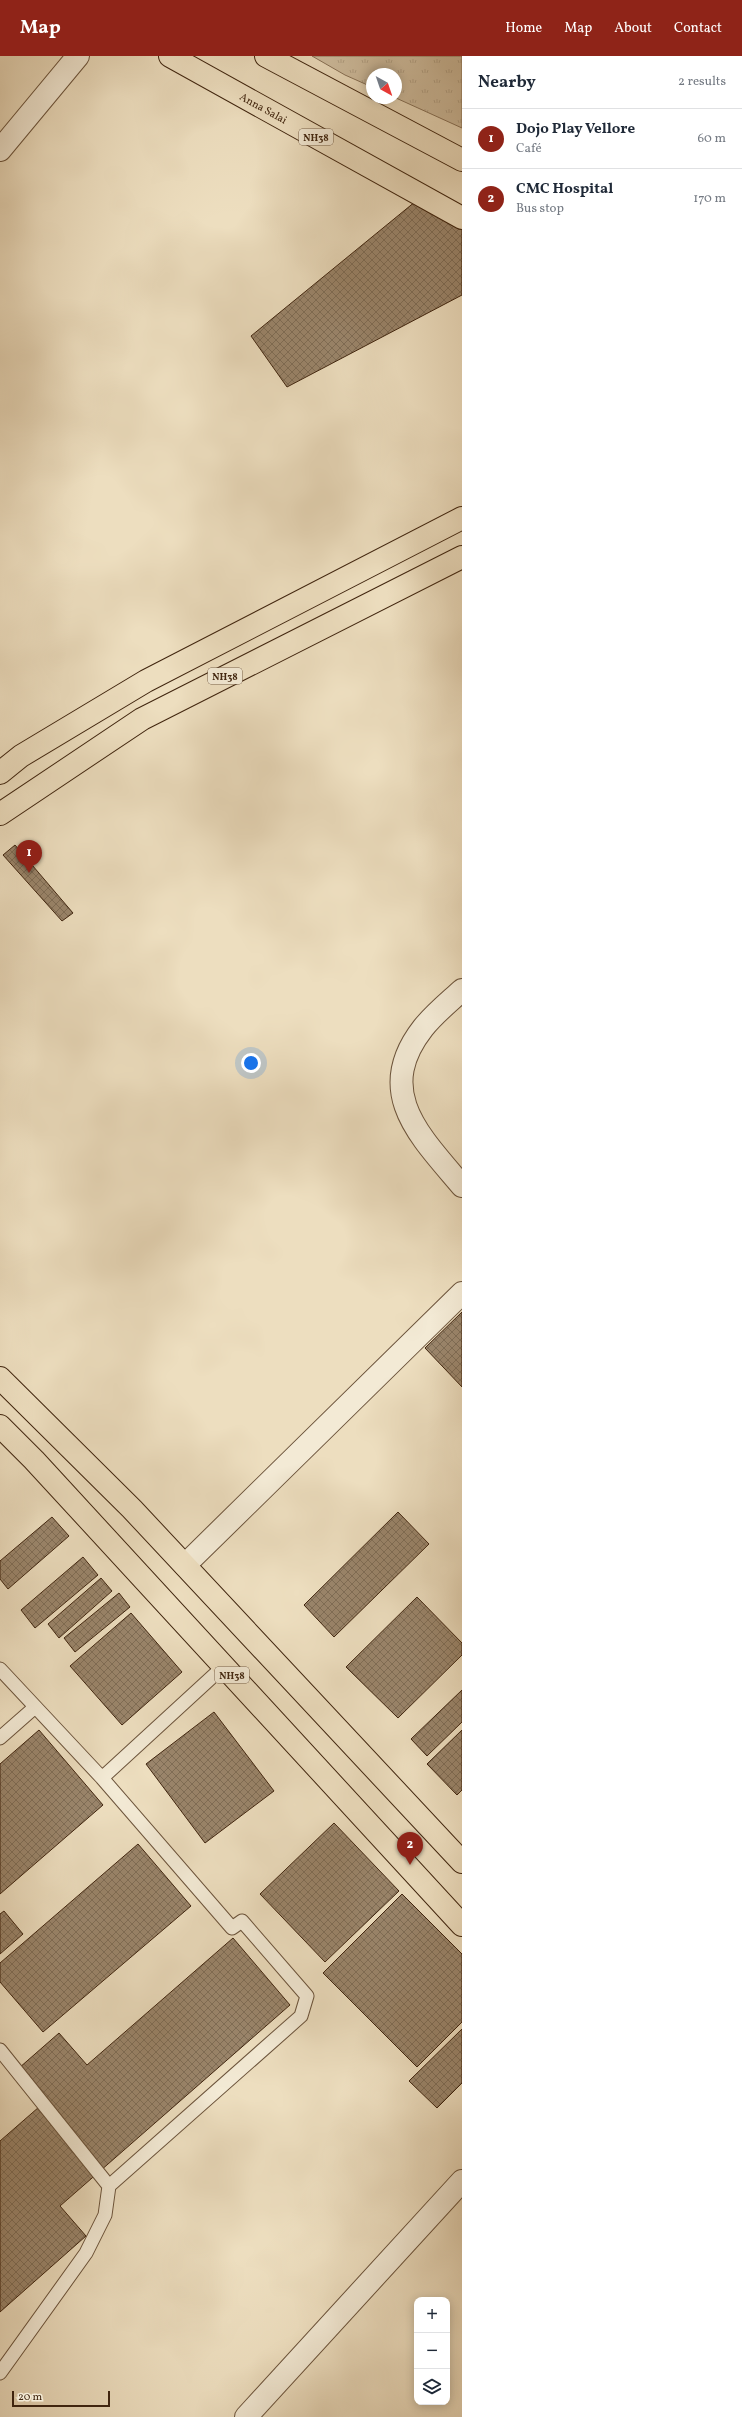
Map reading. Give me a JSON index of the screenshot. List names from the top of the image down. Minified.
{"streets":{"highway":["Anna Salai","NH38"]},"scale_bar":"20 m","north":"bottom right","page":{"header":"Map","nav":["Home","Map","About","Contact"],"heading":["Nearby","2 results"],"list":[{"mark":"1","name":"Dojo Play Vellore","note":"Café","value":"60 m"},{"mark":"2","name":"CMC Hospital","note":"Bus stop","value":"170 m"}],"pins":["1","2"],"map_buttons":["+","−"],"scale":"20 m"}}
